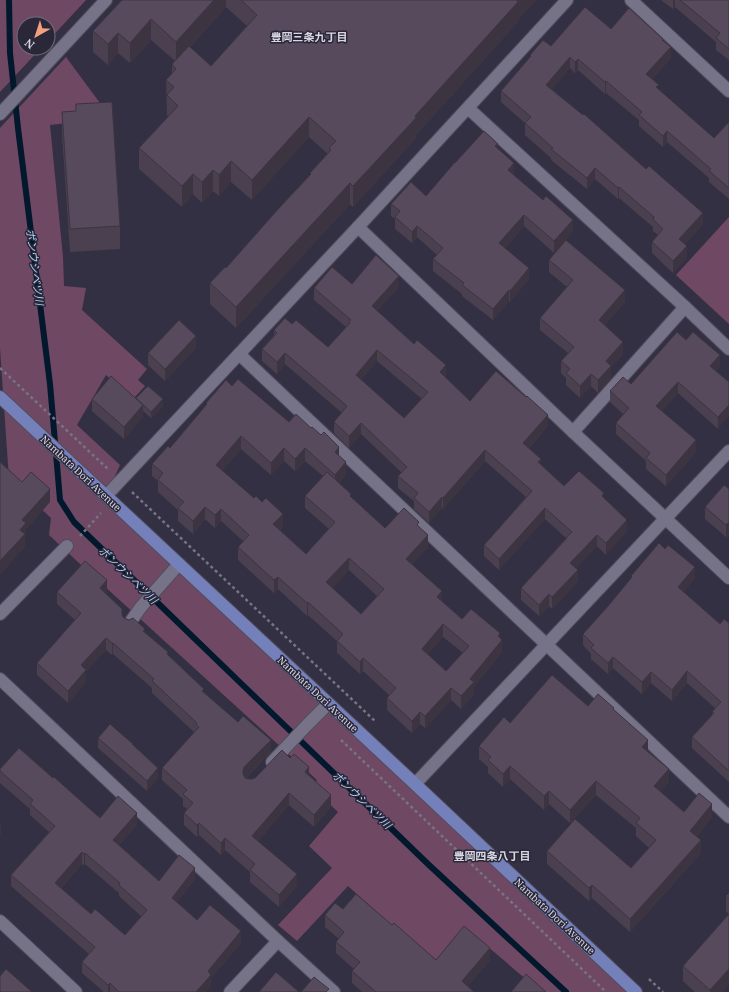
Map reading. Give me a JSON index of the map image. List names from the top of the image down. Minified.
{"streets":{"main road":["Nambata Dori Avenue"]},"districts":["豊岡三条九丁目","豊岡四条八丁目"],"water":["ポンウシベツ川"],"north":"bottom left"}
